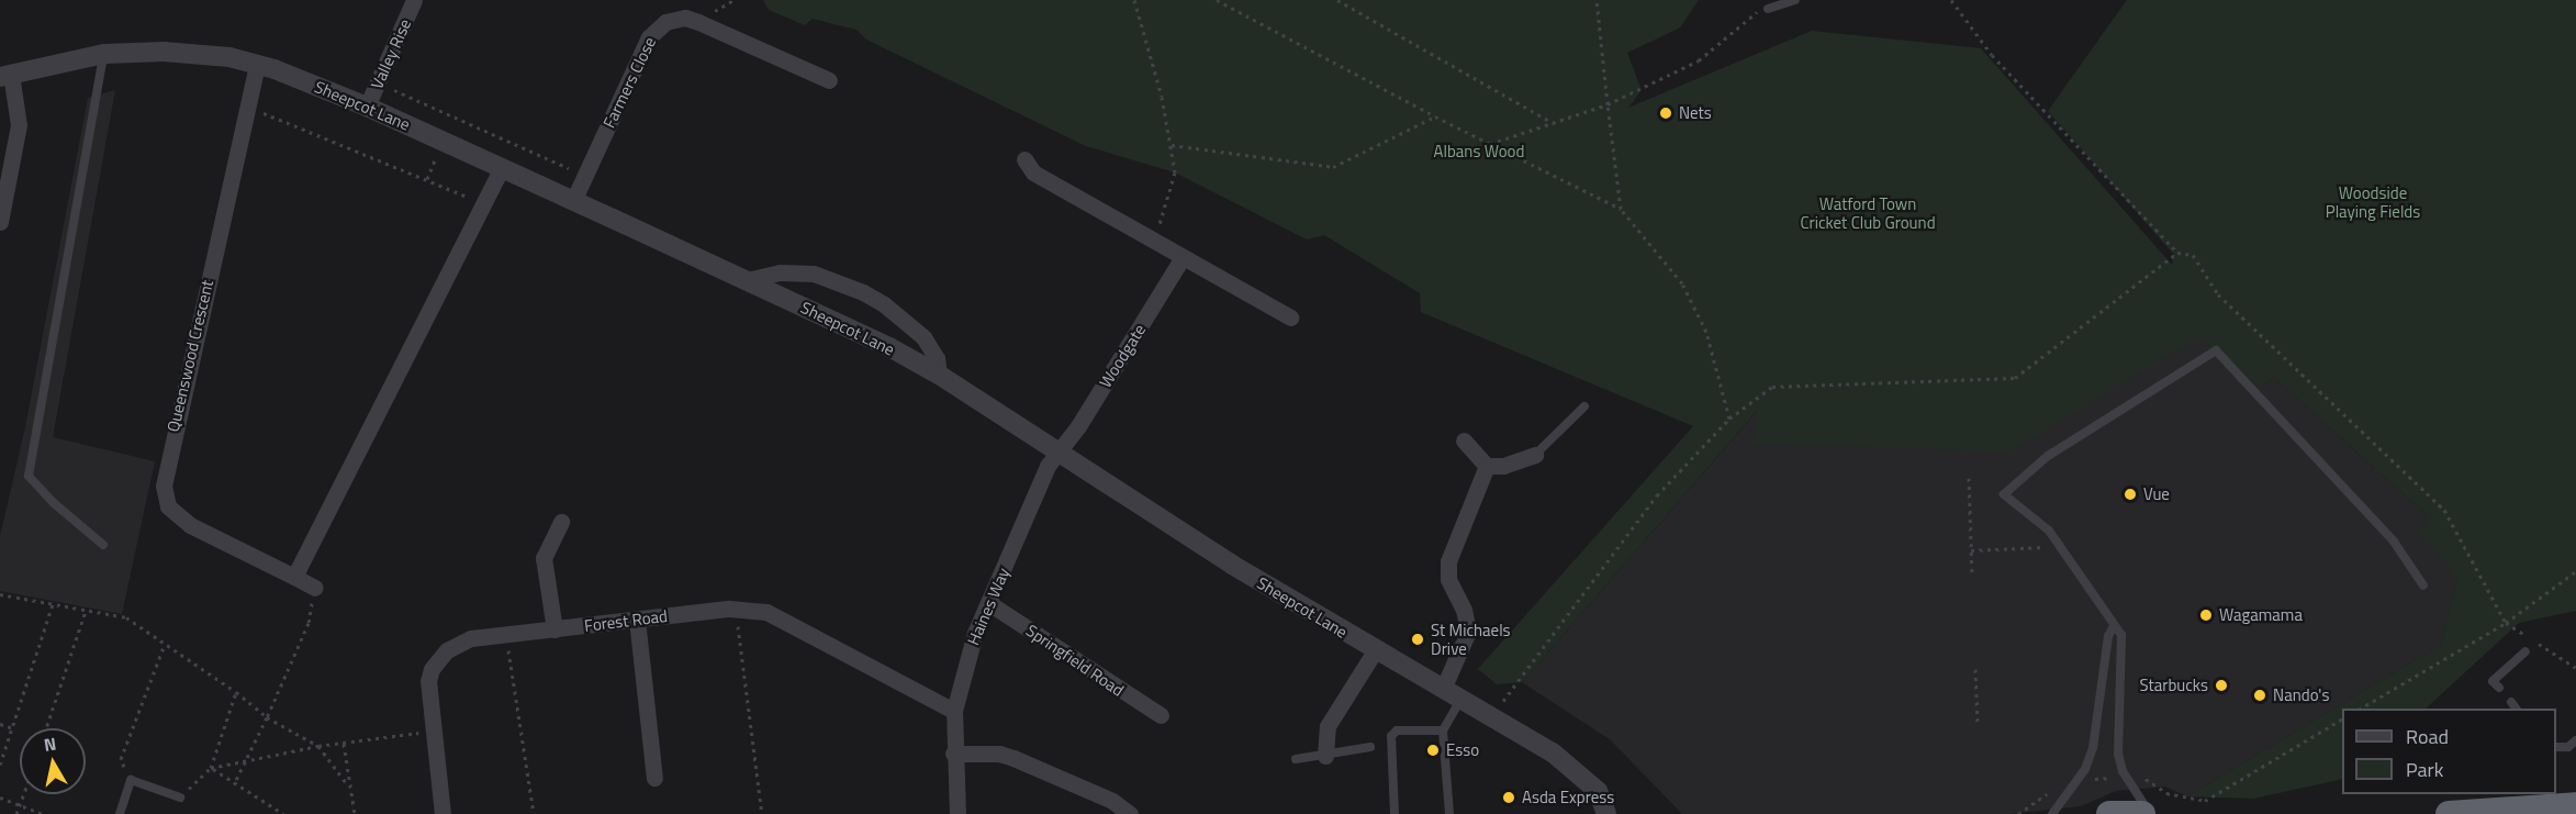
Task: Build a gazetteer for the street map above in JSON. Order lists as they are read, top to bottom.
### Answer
{
  "streets": {
    "street": [
      "Valley Rise",
      "Farmers Close",
      "Sheepcot Lane",
      "Queenswood Crescent",
      "Woodgate",
      "Haines Way",
      "Forest Road",
      "Springfield Road"
    ]
  },
  "crossings": [
    ["Valley Rise", "Sheepcot Lane"],
    ["Farmers Close", "Sheepcot Lane"],
    ["Sheepcot Lane", "Queenswood Crescent"],
    ["Sheepcot Lane", "Woodgate"],
    ["Sheepcot Lane", "Haines Way"],
    ["Woodgate", "Haines Way"],
    ["Haines Way", "Forest Road"],
    ["Haines Way", "Springfield Road"]
  ],
  "parks": ["Albans Wood", "Woodside Playing Fields", "Watford Town Cricket Club Ground"],
  "places": [
    "Nets",
    "Vue",
    "Wagamama",
    "St Michaels Drive",
    "Starbucks",
    "Nando's",
    "Esso",
    "Asda Express"
  ],
  "legend": ["Road", "Park"],
  "north": "top"
}
